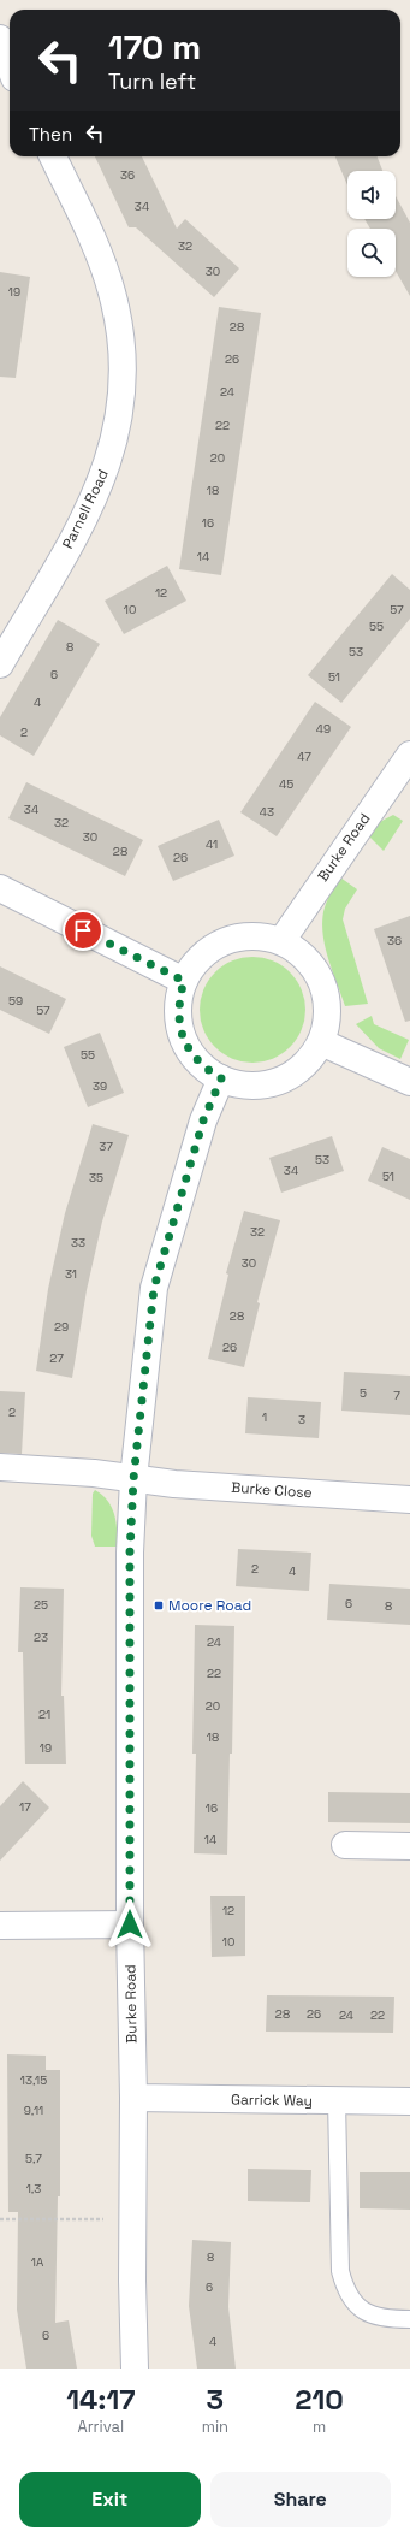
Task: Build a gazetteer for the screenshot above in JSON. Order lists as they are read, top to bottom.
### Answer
{
  "streets": {
    "street": [
      "Parnell Road",
      "Burke Road",
      "Burke Close",
      "Garrick Way"
    ]
  },
  "crossings": [
    ["Burke Road", "Burke Close"],
    ["Burke Road", "Garrick Way"]
  ],
  "places": {
    "transit": ["Moore Road"]
  },
  "house_numbers": [
    "36",
    "34",
    "32",
    "30",
    "19",
    "28",
    "26",
    "24",
    "22",
    "20",
    "18",
    "16",
    "14",
    "12",
    "10",
    "57",
    "55",
    "8",
    "53",
    "6",
    "51",
    "4",
    "49",
    "2",
    "47",
    "45",
    "34",
    "43",
    "32",
    "30",
    "41",
    "28",
    "26",
    "36",
    "59",
    "57",
    "55",
    "39",
    "37",
    "53",
    "34",
    "51",
    "35",
    "32",
    "33",
    "30",
    "31",
    "28",
    "29",
    "26",
    "27",
    "5",
    "7",
    "2",
    "1",
    "3",
    "2",
    "4",
    "6",
    "25",
    "8",
    "23",
    "24",
    "22",
    "20",
    "21",
    "18",
    "19",
    "17",
    "16",
    "14",
    "12",
    "10",
    "28",
    "26",
    "24",
    "22",
    "13,15",
    "9,11",
    "5,7",
    "1,3",
    "8",
    "1A",
    "6",
    "6",
    "4"
  ],
  "page": {
    "turn": ["170 m", "Turn left"],
    "then": "Then",
    "eta": [
      "14:17",
      "Arrival",
      "3",
      "min",
      "210",
      "m"
    ],
    "buttons": ["Exit", "Share"]
  }
}
